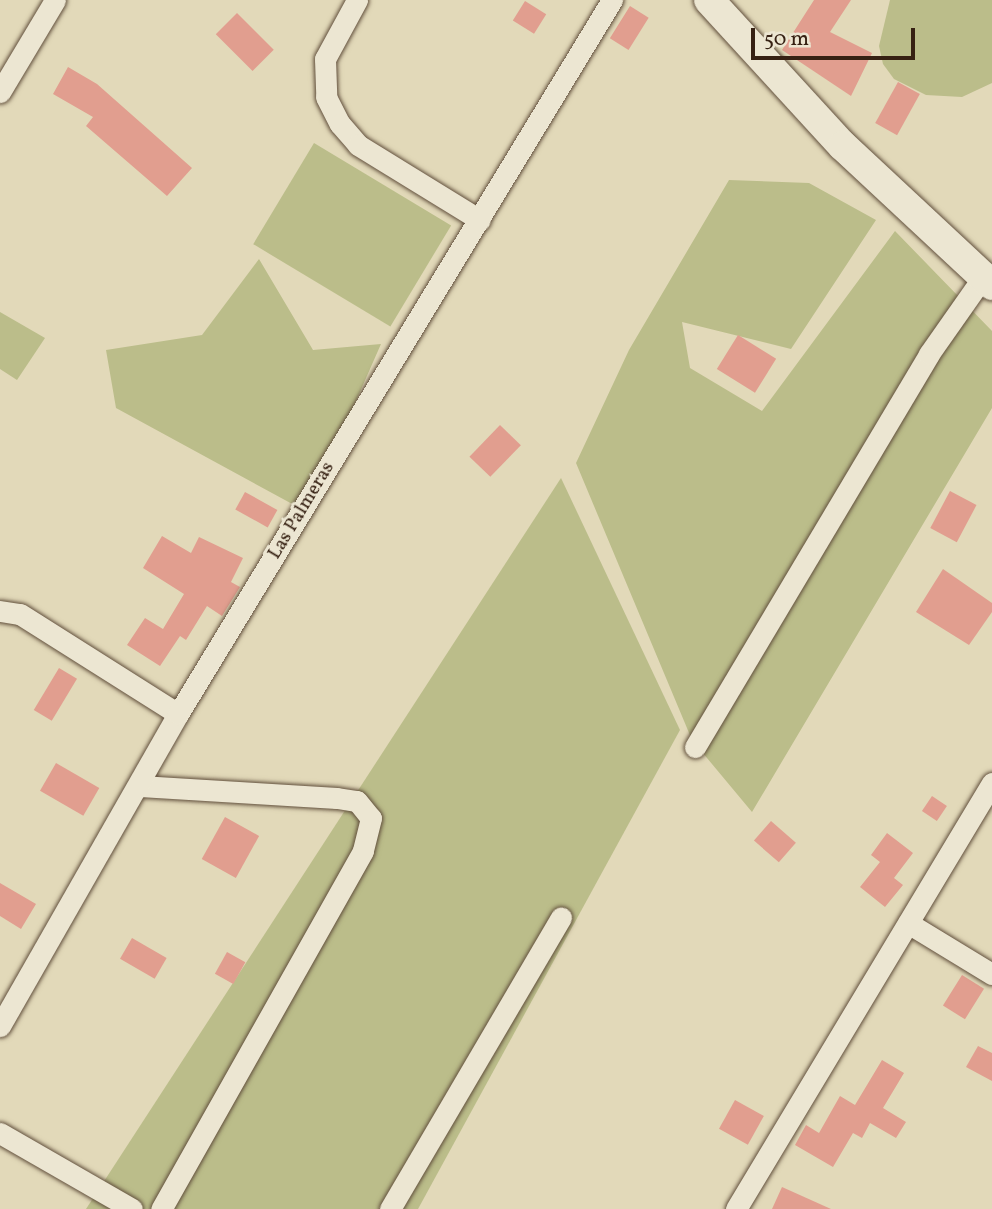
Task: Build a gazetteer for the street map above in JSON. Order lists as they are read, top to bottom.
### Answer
{
  "streets": {
    "street": ["Las Palmeras"]
  },
  "scale_bar": "50 m"
}
